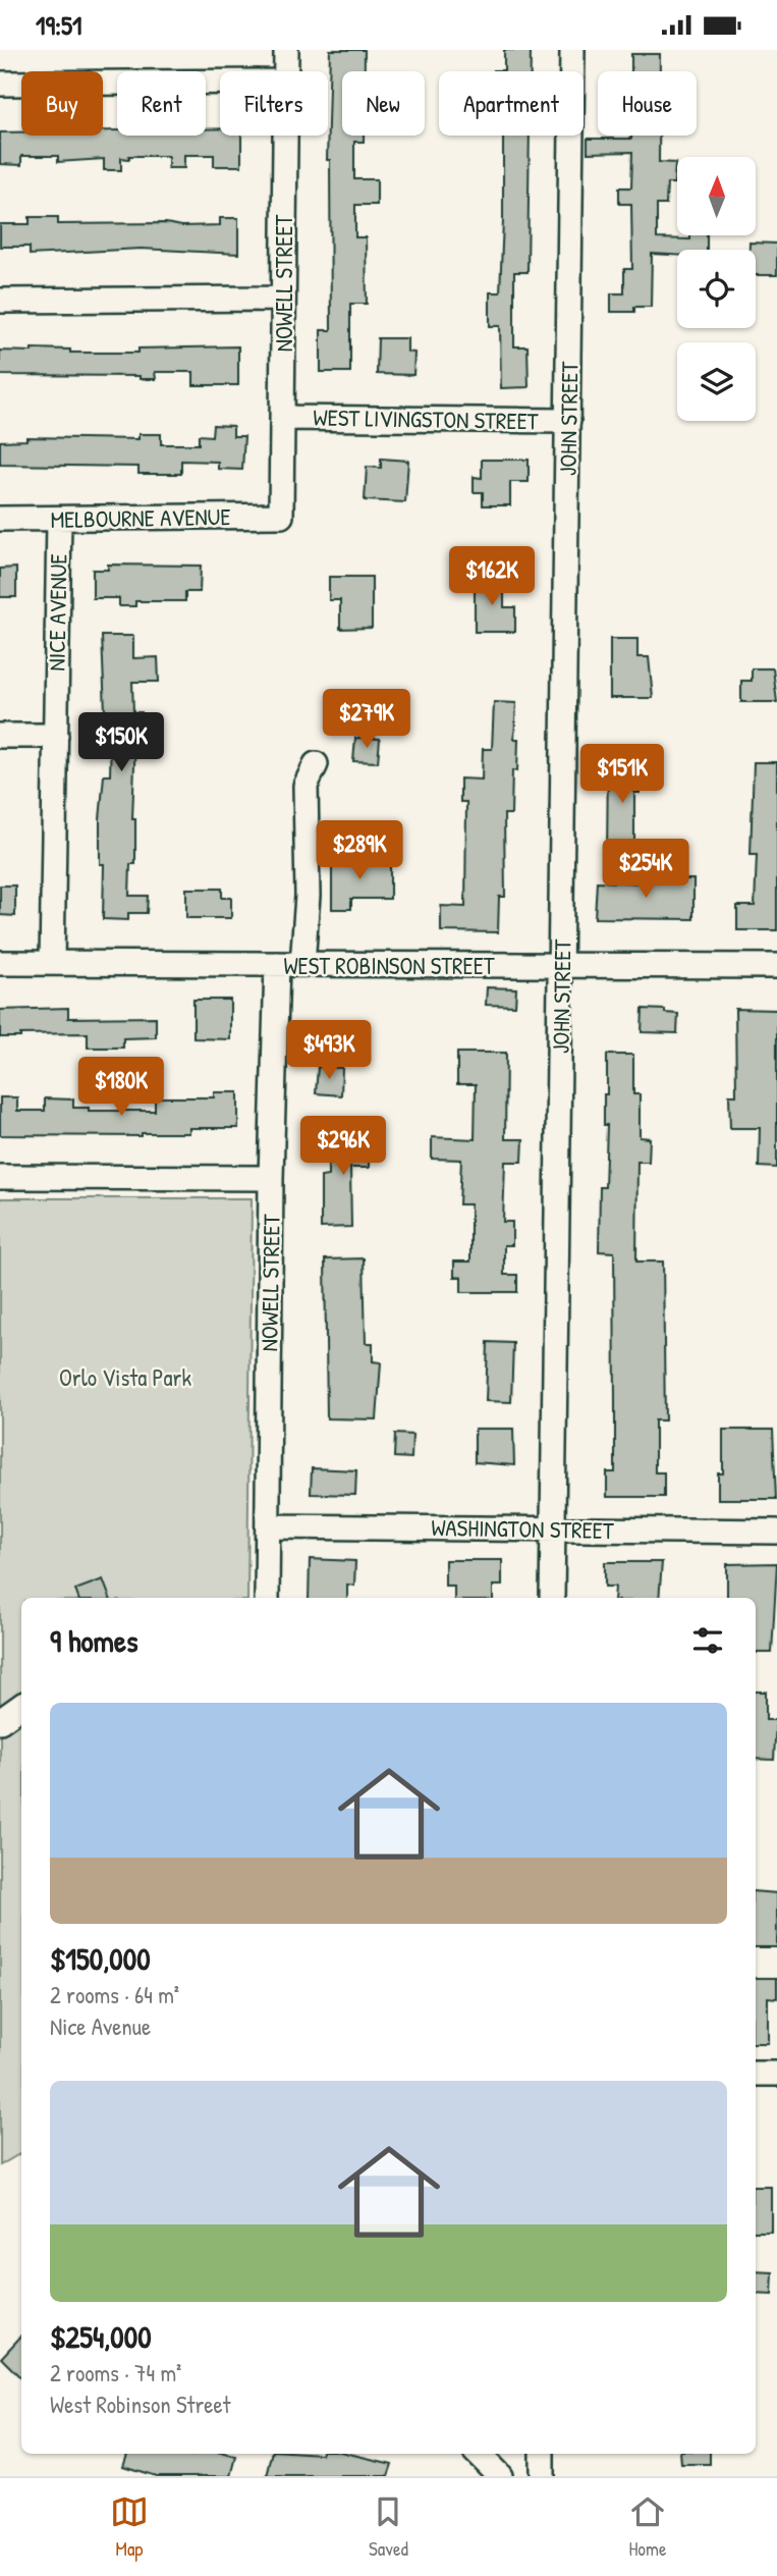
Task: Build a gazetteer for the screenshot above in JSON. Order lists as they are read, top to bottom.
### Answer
{
  "streets": {
    "street": [
      "NOWELL STREET",
      "WEST LIVINGSTON STREET",
      "JOHN STREET",
      "MELBOURNE AVENUE",
      "NICE AVENUE",
      "WEST ROBINSON STREET",
      "WASHINGTON STREET"
    ]
  },
  "crossings": [
    ["NOWELL STREET", "WEST LIVINGSTON STREET"],
    ["NOWELL STREET", "MELBOURNE AVENUE"],
    ["NOWELL STREET", "WEST ROBINSON STREET"],
    ["NOWELL STREET", "WASHINGTON STREET"],
    ["WEST LIVINGSTON STREET", "JOHN STREET"],
    ["JOHN STREET", "WEST ROBINSON STREET"],
    ["JOHN STREET", "WASHINGTON STREET"],
    ["MELBOURNE AVENUE", "NICE AVENUE"],
    ["NICE AVENUE", "WEST ROBINSON STREET"]
  ],
  "parks": ["Orlo Vista Park"],
  "north": "top",
  "page": {
    "status": "19:51",
    "chip": [
      "Buy",
      "Rent",
      "Filters",
      "New",
      "Apartment",
      "House"
    ],
    "price": [
      "$162K",
      "$279K",
      "$150K",
      "$151K",
      "$289K",
      "$254K",
      "$493K",
      "$180K",
      "$296K"
    ],
    "heading": "9 homes",
    "list": [
      {
        "name": "$150,000",
        "note": "2 rooms · 64 m² · Nice Avenue"
      },
      {
        "name": "$254,000",
        "note": "2 rooms · 74 m² · West Robinson Street"
      }
    ],
    "tabs": ["Map", "Saved", "Home"]
  }
}
